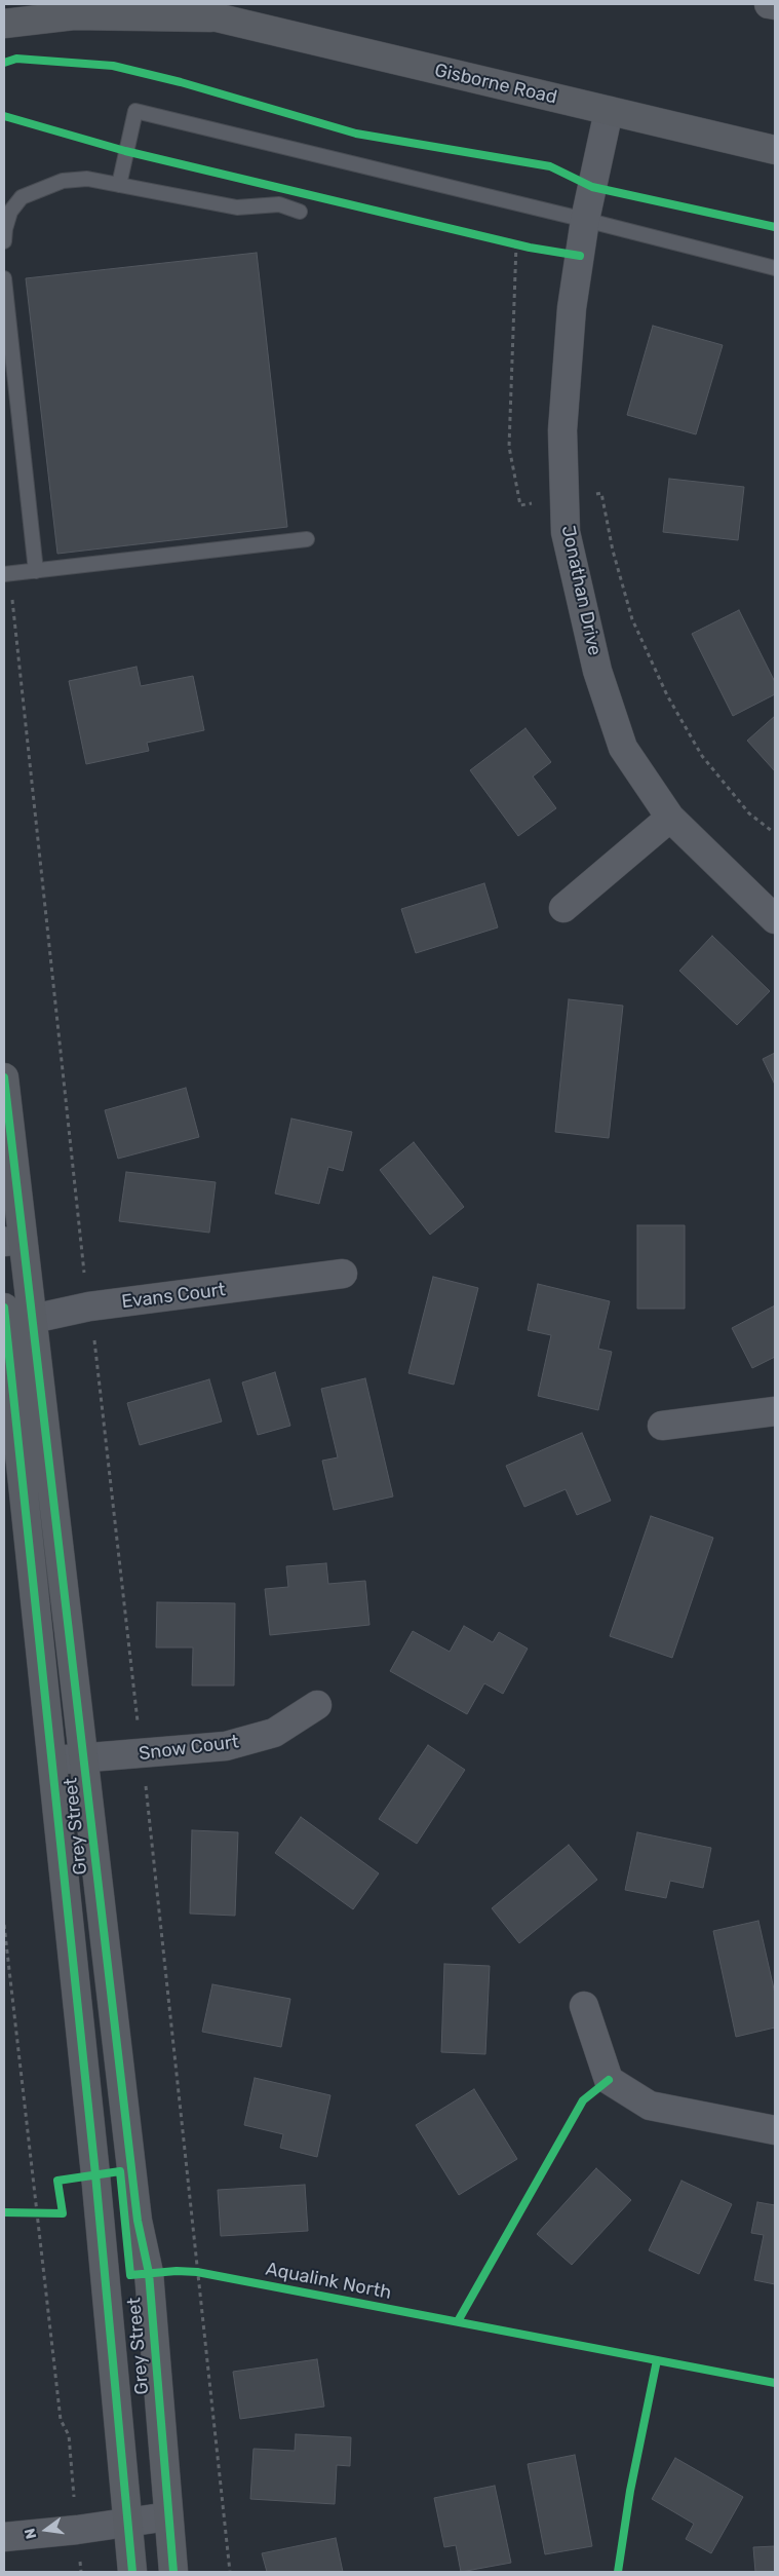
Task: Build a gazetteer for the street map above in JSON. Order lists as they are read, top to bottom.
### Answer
{
  "streets": {
    "street": [
      "Gisborne Road",
      "Jonathan Drive",
      "Evans Court",
      "Snow Court",
      "Grey Street"
    ],
    "cycle path": ["Aqualink North"]
  },
  "crossings": [
    ["Gisborne Road", "Jonathan Drive"],
    ["Evans Court", "Grey Street"],
    ["Snow Court", "Grey Street"]
  ],
  "north": "left"
}
